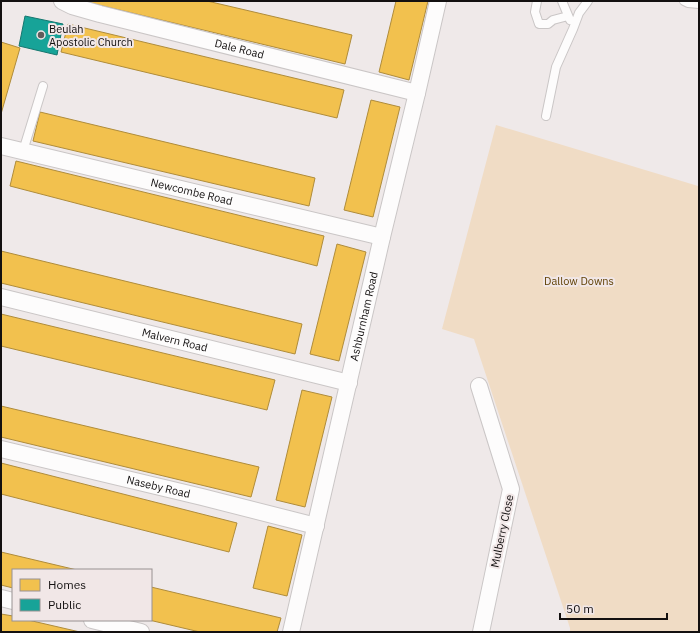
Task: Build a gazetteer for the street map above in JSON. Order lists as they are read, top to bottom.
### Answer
{
  "streets": {
    "street": [
      "Dale Road",
      "Newcombe Road",
      "Ashburnham Road",
      "Malvern Road",
      "Naseby Road",
      "Mulberry Close"
    ]
  },
  "crossings": [
    ["Dale Road", "Ashburnham Road"],
    ["Newcombe Road", "Ashburnham Road"],
    ["Ashburnham Road", "Malvern Road"],
    ["Ashburnham Road", "Naseby Road"]
  ],
  "parks": ["Dallow Downs"],
  "places": ["Beulah Apostolic Church"],
  "legend": ["Homes", "Public"],
  "scale_bar": "50 m"
}
